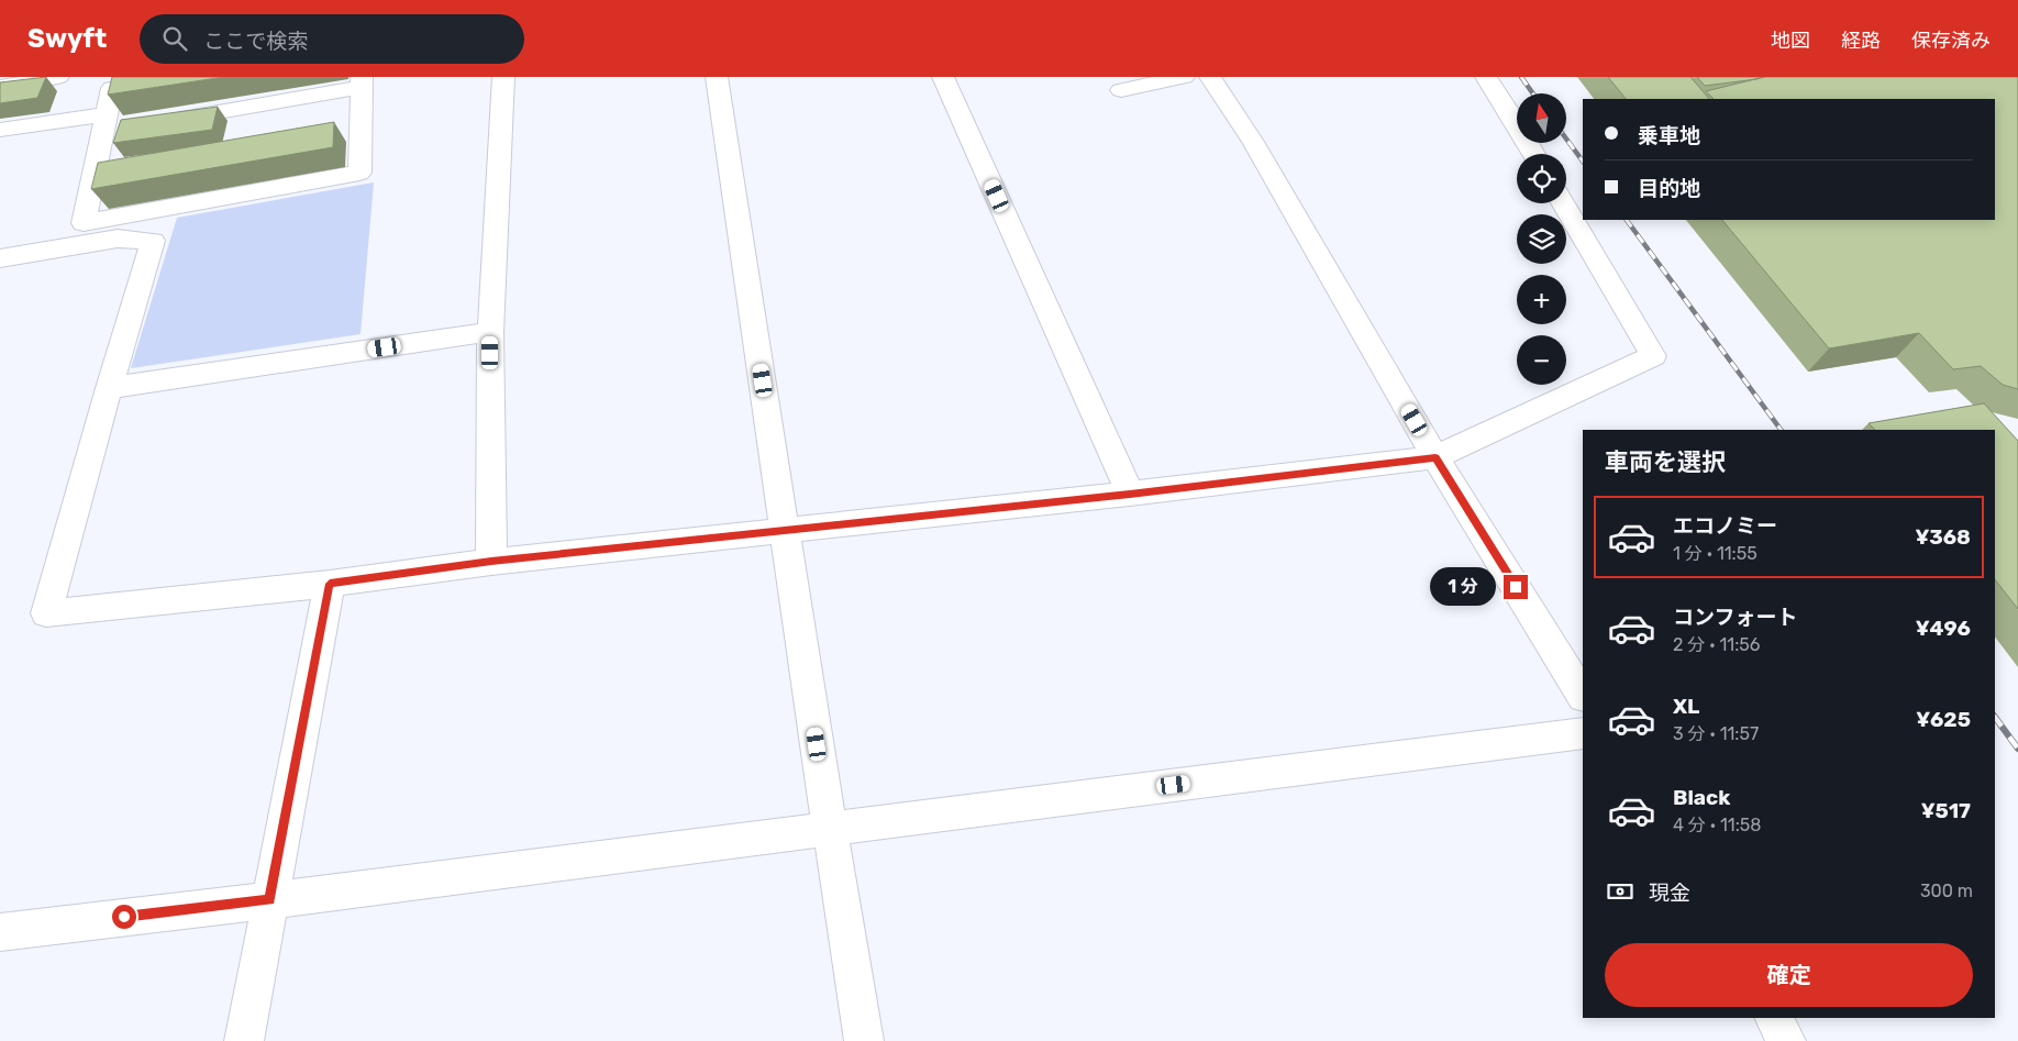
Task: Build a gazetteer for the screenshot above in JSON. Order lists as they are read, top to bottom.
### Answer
{
  "north": "top",
  "page": {
    "header": "Swyft",
    "search": "ここで検索",
    "nav": ["地図", "経路", "保存済み"],
    "map_buttons": ["+", "−"],
    "banner": ["乗車地", "目的地"],
    "heading": "車両を選択",
    "list": [
      {
        "name": "エコノミー",
        "note": "1 分 · 11:55",
        "value": "¥368"
      },
      {
        "name": "コンフォート",
        "note": "2 分 · 11:56",
        "value": "¥496"
      },
      {
        "name": "XL",
        "note": "3 分 · 11:57",
        "value": "¥625"
      },
      {
        "name": "Black",
        "note": "4 分 · 11:58",
        "value": "¥517"
      }
    ],
    "bubble": "1 分",
    "pay": ["現金", "300 m"],
    "buttons": "確定"
  }
}
